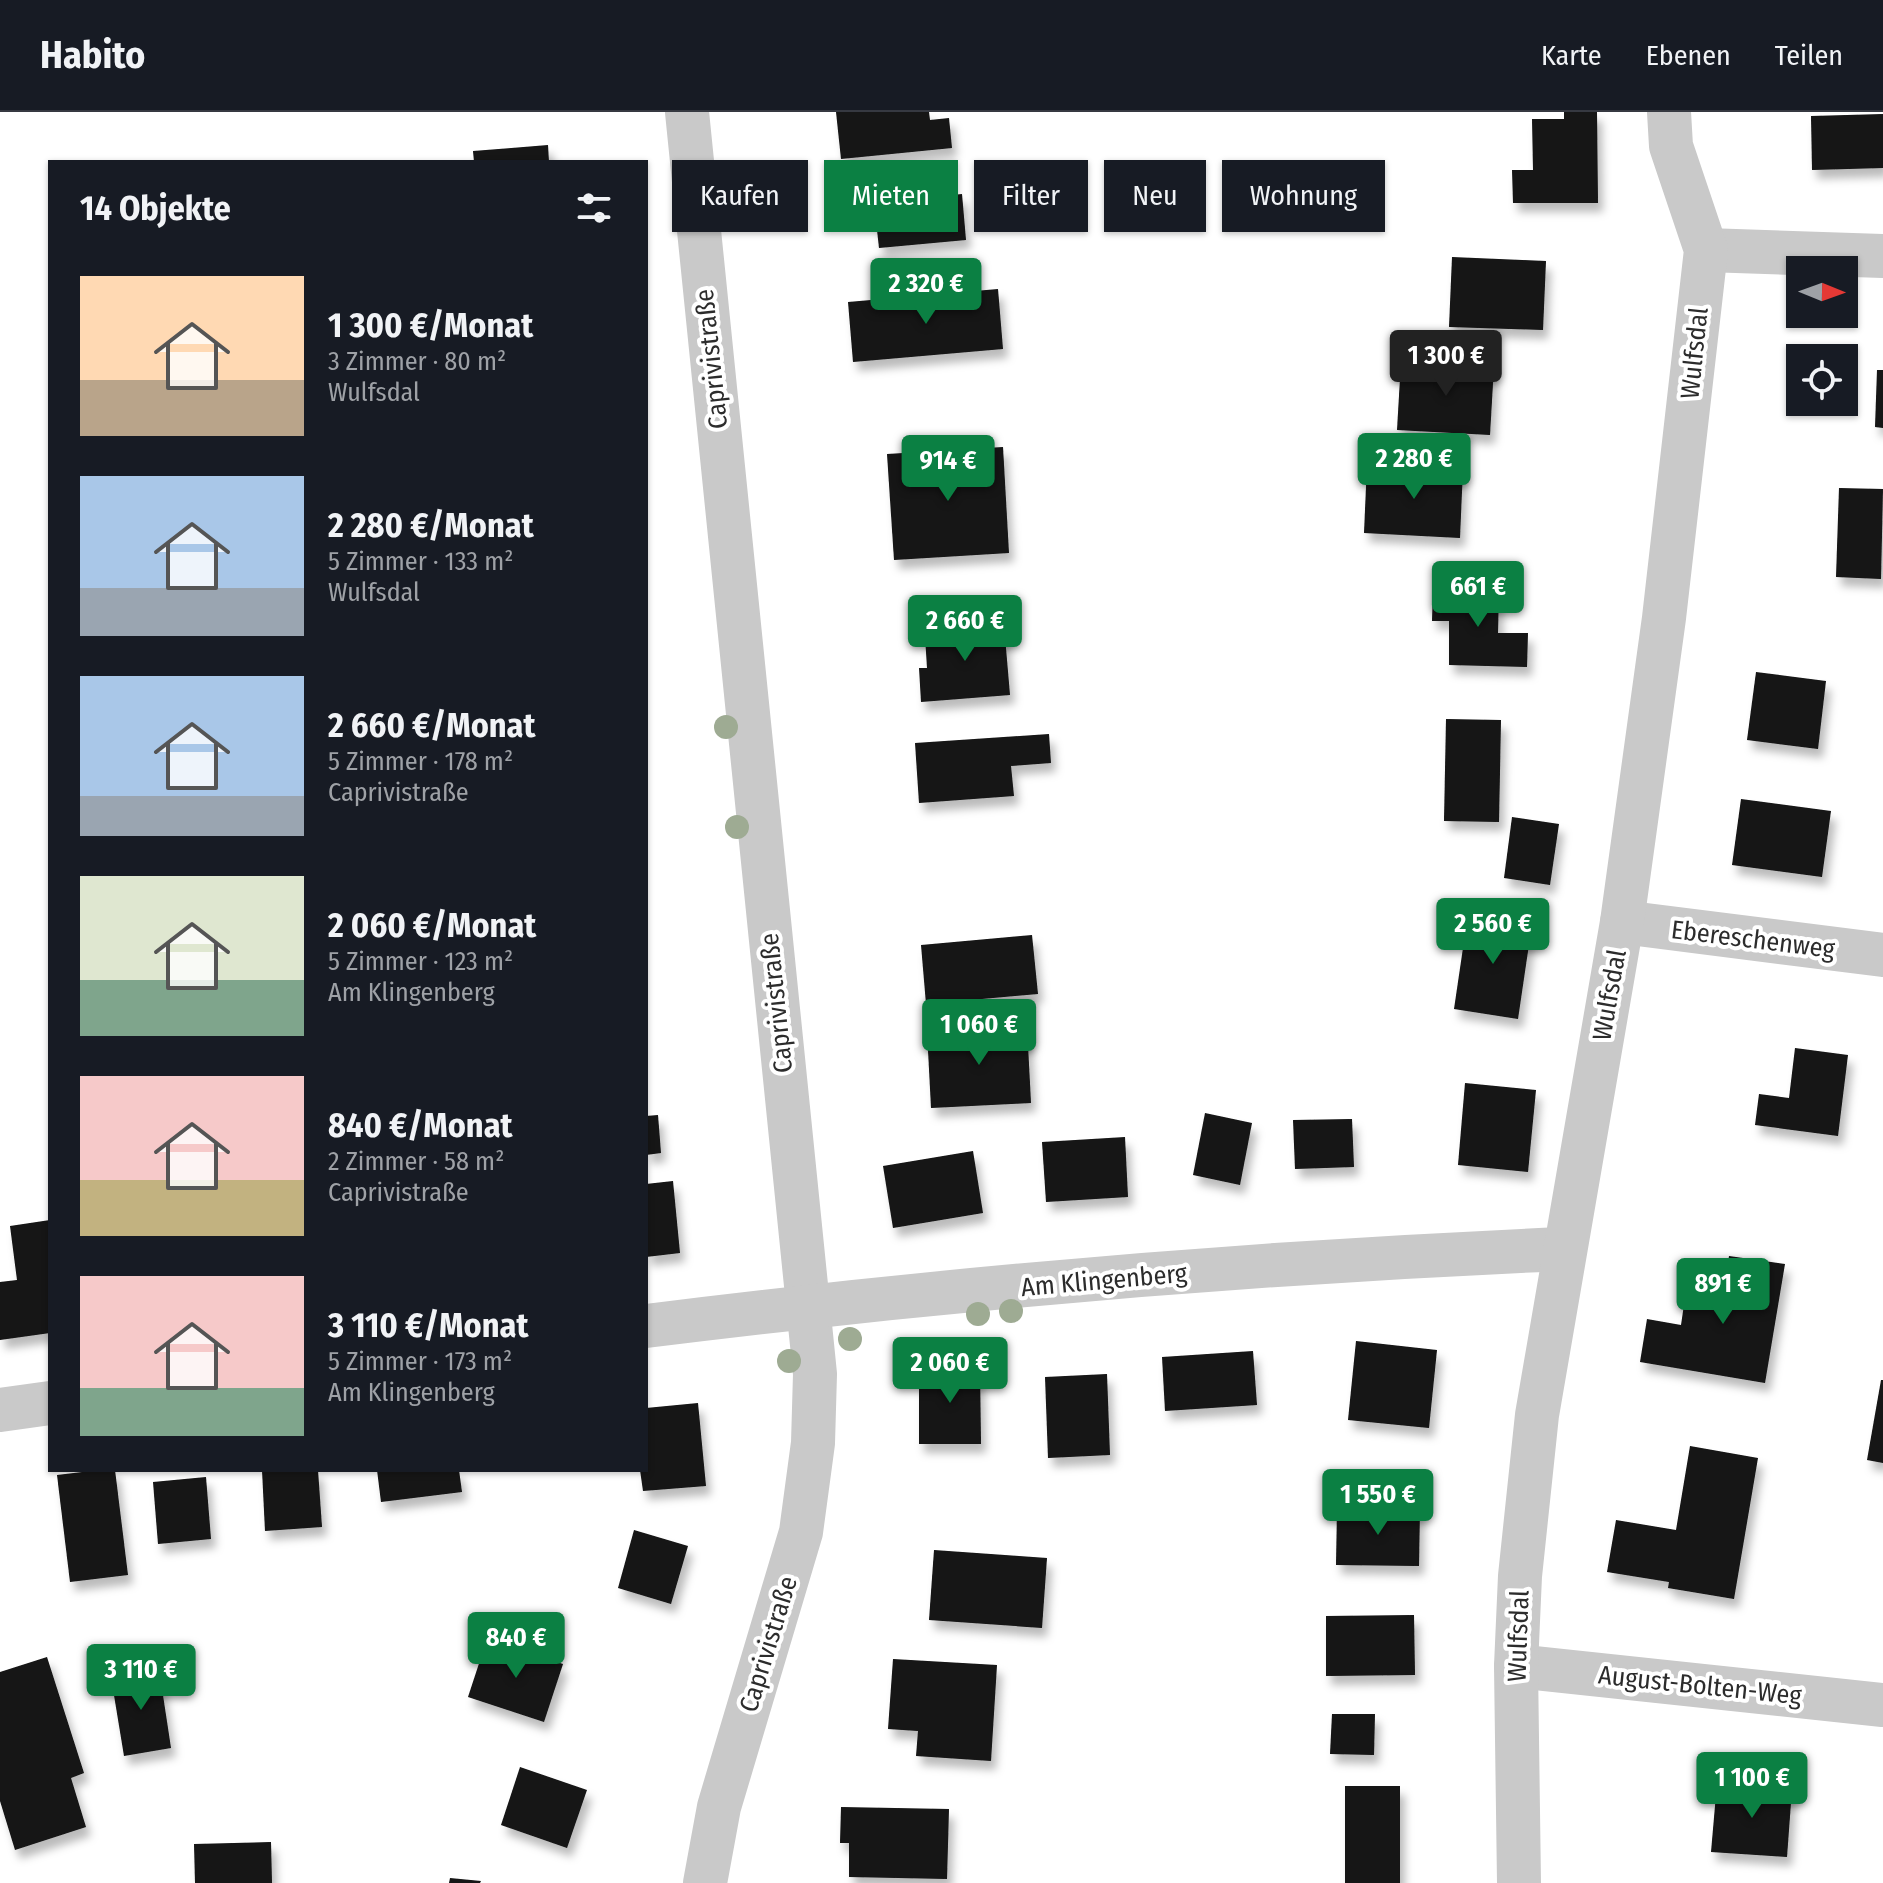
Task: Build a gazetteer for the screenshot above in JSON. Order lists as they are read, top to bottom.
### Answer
{
  "streets": {
    "street": [
      "Wulfsdal",
      "Caprivistraße",
      "Ebereschenweg",
      "Am Klingenberg",
      "August-Bolten-Weg"
    ]
  },
  "crossings": [
    ["Wulfsdal", "Ebereschenweg"],
    ["Wulfsdal", "Am Klingenberg"],
    ["Wulfsdal", "August-Bolten-Weg"],
    ["Caprivistraße", "Am Klingenberg"]
  ],
  "north": "right",
  "page": {
    "header": "Habito",
    "nav": ["Karte", "Ebenen", "Teilen"],
    "chip": [
      "Kaufen",
      "Mieten",
      "Filter",
      "Neu",
      "Wohnung"
    ],
    "heading": "14 Objekte",
    "list": [
      {
        "name": "1 300 €/Monat",
        "note": "3 Zimmer · 80 m² · Wulfsdal"
      },
      {
        "name": "2 280 €/Monat",
        "note": "5 Zimmer · 133 m² · Wulfsdal"
      },
      {
        "name": "2 660 €/Monat",
        "note": "5 Zimmer · 178 m² · Caprivistraße"
      },
      {
        "name": "2 060 €/Monat",
        "note": "5 Zimmer · 123 m² · Am Klingenberg"
      },
      {
        "name": "840 €/Monat",
        "note": "2 Zimmer · 58 m² · Caprivistraße"
      },
      {
        "name": "3 110 €/Monat",
        "note": "5 Zimmer · 173 m² · Am Klingenberg"
      }
    ],
    "price": [
      "2 320 €",
      "1 300 €",
      "2 280 €",
      "914 €",
      "661 €",
      "2 660 €",
      "2 560 €",
      "1 060 €",
      "891 €",
      "2 060 €",
      "1 550 €",
      "840 €",
      "3 110 €",
      "1 100 €"
    ]
  }
}
